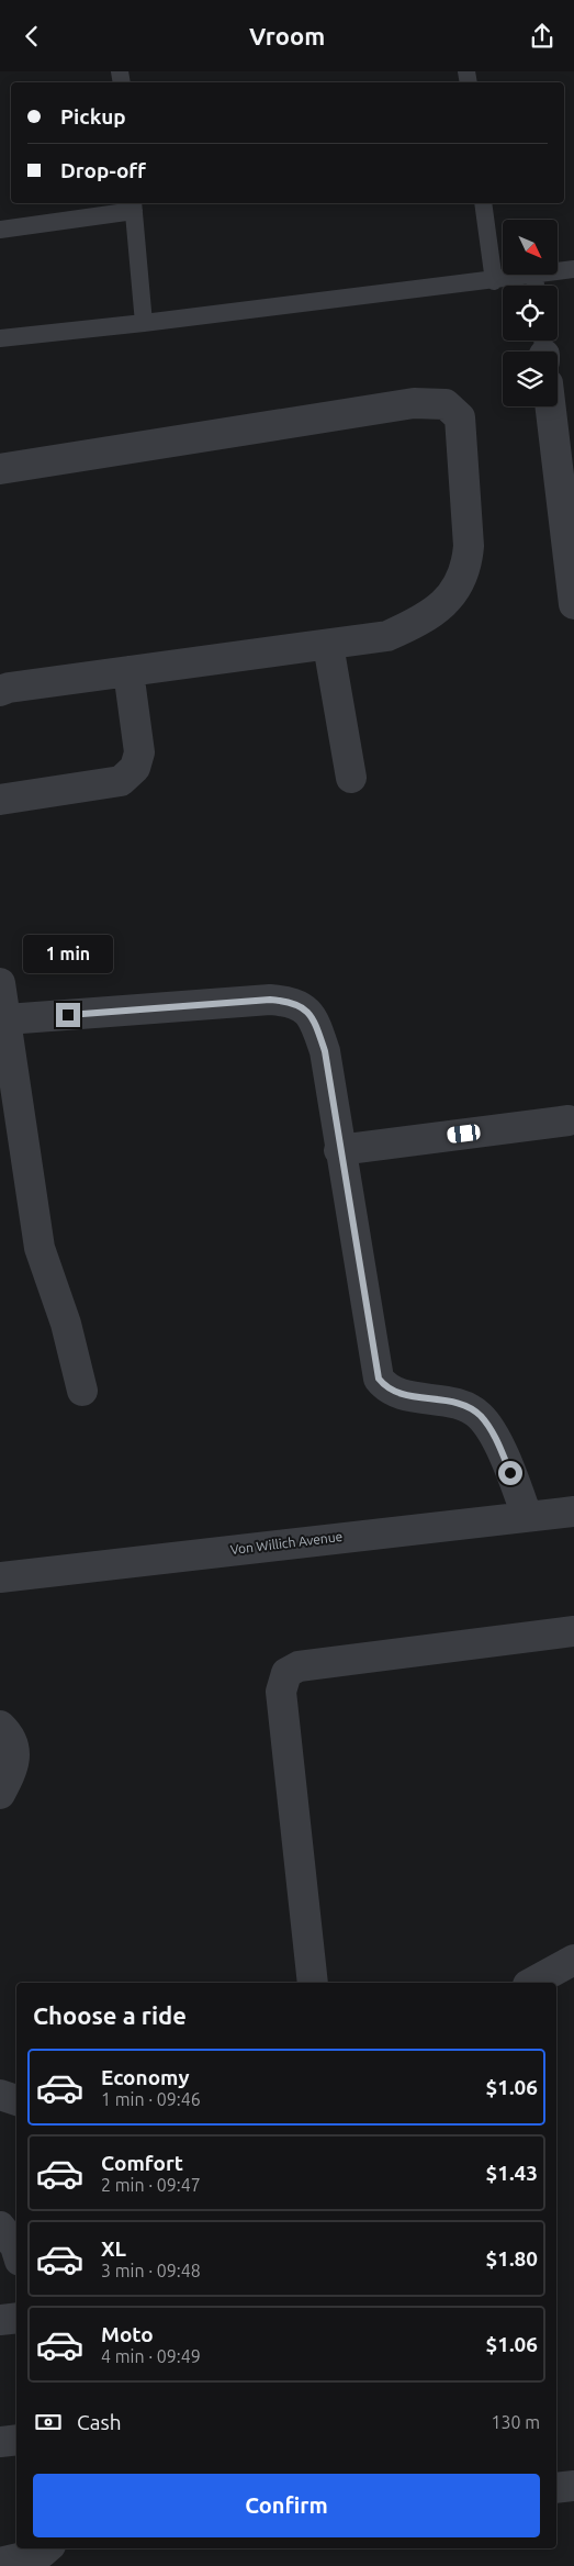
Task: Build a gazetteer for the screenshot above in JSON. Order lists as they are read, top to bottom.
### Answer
{
  "streets": {
    "street": ["Von Willich Avenue"]
  },
  "north": "bottom right",
  "page": {
    "header": "Vroom",
    "banner": ["Pickup", "Drop-off"],
    "bubble": "1 min",
    "heading": "Choose a ride",
    "list": [
      {
        "name": "Economy",
        "note": "1 min · 09:46",
        "value": "$1.06"
      },
      {
        "name": "Comfort",
        "note": "2 min · 09:47",
        "value": "$1.43"
      },
      {
        "name": "XL",
        "note": "3 min · 09:48",
        "value": "$1.80"
      },
      {
        "name": "Moto",
        "note": "4 min · 09:49",
        "value": "$1.06"
      }
    ],
    "pay": ["Cash", "130 m"],
    "buttons": "Confirm"
  }
}
